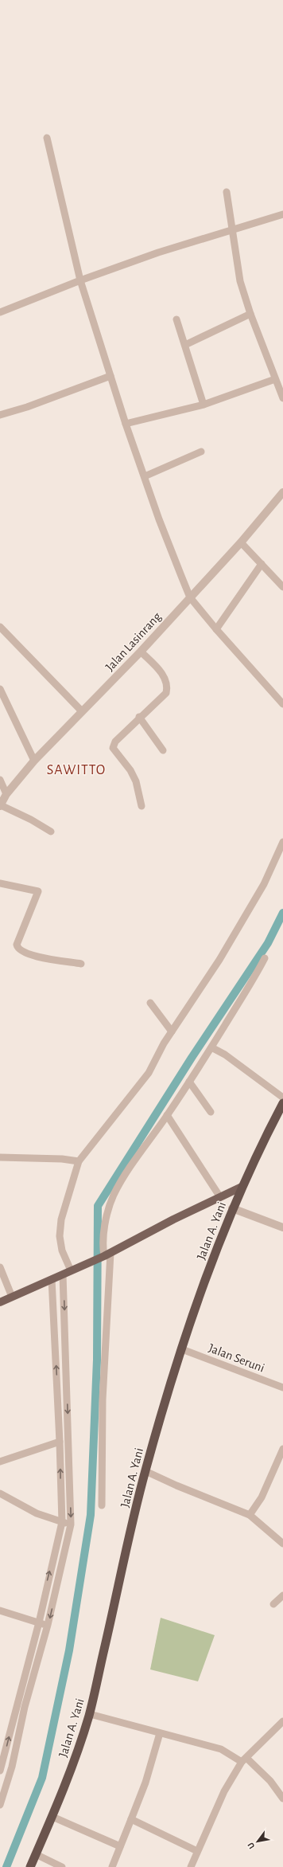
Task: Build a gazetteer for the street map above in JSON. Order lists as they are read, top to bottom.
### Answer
{
  "streets": {
    "highway": ["Jalan A. Yani"],
    "street": ["Jalan Lasinrang", "Jalan Seruni"]
  },
  "crossings": [
    ["Jalan A. Yani", "Jalan Seruni"]
  ],
  "districts": ["SAWITTO"],
  "north": "bottom left"
}
